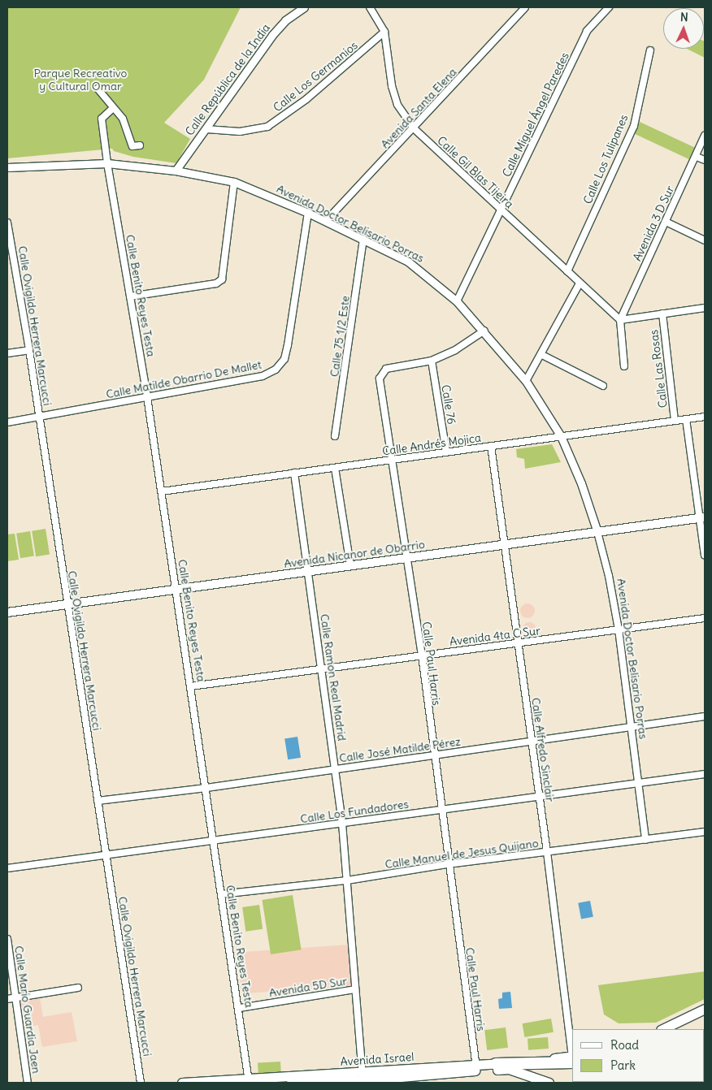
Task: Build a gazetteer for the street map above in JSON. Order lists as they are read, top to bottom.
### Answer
{
  "streets": {
    "main road": ["Avenida Nicanor de Obarrio", "Avenida Israel"],
    "street": [
      "Calle Los Germanios",
      "Calle República de la India",
      "Avenida Santa Elena",
      "Calle Miguel Ángel Paredes",
      "Calle Los Tulipanes",
      "Calle Gil Blas Tijeira",
      "Avenida Doctor Belisario Porras",
      "Avenida 3 D Sur",
      "Calle Benito Reyes Testa",
      "Calle Ovigildo Herrera Marcucci",
      "Calle 75 1/2 Este",
      "Calle Las Rosas",
      "Calle Matilde Obarrio De Mallet",
      "Calle 76",
      "Calle Andrés Mojica",
      "Avenida 4ta C Sur",
      "Calle Paul Harris",
      "Calle Ramon Real Madrid",
      "Calle José Matilde Pérez",
      "Calle Alfredo Sinclair",
      "Calle Los Fundadores",
      "Calle Manuel de Jesus Quijano",
      "Avenida 5D Sur",
      "Calle Mario Guardia Jaen"
    ]
  },
  "crossings": [
    ["Calle Los Germanios", "Calle República de la India"],
    ["Calle Los Germanios", "Calle Gil Blas Tijeira"],
    ["Calle República de la India", "Avenida Doctor Belisario Porras"],
    ["Avenida Santa Elena", "Calle Gil Blas Tijeira"],
    ["Avenida Santa Elena", "Avenida Doctor Belisario Porras"],
    ["Calle Miguel Ángel Paredes", "Calle Gil Blas Tijeira"],
    ["Calle Miguel Ángel Paredes", "Avenida Doctor Belisario Porras"],
    ["Calle Los Tulipanes", "Calle Gil Blas Tijeira"],
    ["Calle Gil Blas Tijeira", "Avenida 3 D Sur"],
    ["Avenida Doctor Belisario Porras", "Calle Benito Reyes Testa"],
    ["Avenida Doctor Belisario Porras", "Calle 75 1/2 Este"],
    ["Avenida Doctor Belisario Porras", "Calle Matilde Obarrio De Mallet"],
    ["Avenida Doctor Belisario Porras", "Calle Andrés Mojica"],
    ["Avenida Doctor Belisario Porras", "Avenida Nicanor de Obarrio"],
    ["Avenida Doctor Belisario Porras", "Avenida 4ta C Sur"],
    ["Avenida Doctor Belisario Porras", "Calle Paul Harris"],
    ["Avenida Doctor Belisario Porras", "Calle José Matilde Pérez"],
    ["Avenida Doctor Belisario Porras", "Calle Los Fundadores"],
    ["Avenida Doctor Belisario Porras", "Calle Manuel de Jesus Quijano"],
    ["Calle Benito Reyes Testa", "Calle Matilde Obarrio De Mallet"],
    ["Calle Benito Reyes Testa", "Calle Andrés Mojica"],
    ["Calle Benito Reyes Testa", "Avenida Nicanor de Obarrio"],
    ["Calle Benito Reyes Testa", "Avenida 4ta C Sur"],
    ["Calle Benito Reyes Testa", "Calle José Matilde Pérez"],
    ["Calle Benito Reyes Testa", "Calle Los Fundadores"],
    ["Calle Benito Reyes Testa", "Calle Manuel de Jesus Quijano"],
    ["Calle Benito Reyes Testa", "Avenida 5D Sur"],
    ["Calle Benito Reyes Testa", "Avenida Israel"],
    ["Calle Ovigildo Herrera Marcucci", "Calle Matilde Obarrio De Mallet"],
    ["Calle Ovigildo Herrera Marcucci", "Avenida Nicanor de Obarrio"],
    ["Calle Ovigildo Herrera Marcucci", "Calle José Matilde Pérez"],
    ["Calle Ovigildo Herrera Marcucci", "Calle Los Fundadores"],
    ["Calle Las Rosas", "Calle Andrés Mojica"],
    ["Calle 76", "Calle Andrés Mojica"],
    ["Calle 76", "Calle Paul Harris"],
    ["Calle Andrés Mojica", "Calle Paul Harris"],
    ["Calle Andrés Mojica", "Calle Ramon Real Madrid"],
    ["Calle Andrés Mojica", "Calle Alfredo Sinclair"],
    ["Avenida Nicanor de Obarrio", "Calle Paul Harris"],
    ["Avenida Nicanor de Obarrio", "Calle Ramon Real Madrid"],
    ["Avenida Nicanor de Obarrio", "Calle Alfredo Sinclair"],
    ["Avenida 4ta C Sur", "Calle Paul Harris"],
    ["Avenida 4ta C Sur", "Calle Ramon Real Madrid"],
    ["Avenida 4ta C Sur", "Calle Alfredo Sinclair"],
    ["Calle Paul Harris", "Calle José Matilde Pérez"],
    ["Calle Paul Harris", "Calle Los Fundadores"],
    ["Calle Paul Harris", "Calle Manuel de Jesus Quijano"],
    ["Calle Paul Harris", "Avenida Israel"],
    ["Calle Ramon Real Madrid", "Calle José Matilde Pérez"],
    ["Calle Ramon Real Madrid", "Calle Los Fundadores"],
    ["Calle Ramon Real Madrid", "Calle Manuel de Jesus Quijano"],
    ["Calle Ramon Real Madrid", "Avenida 5D Sur"],
    ["Calle Ramon Real Madrid", "Avenida Israel"],
    ["Calle José Matilde Pérez", "Calle Alfredo Sinclair"],
    ["Calle Alfredo Sinclair", "Calle Los Fundadores"],
    ["Calle Alfredo Sinclair", "Calle Manuel de Jesus Quijano"]
  ],
  "parks": ["Parque Recreativo y Cultural Omar"],
  "legend": ["Road", "Park"],
  "north": "top"
}
